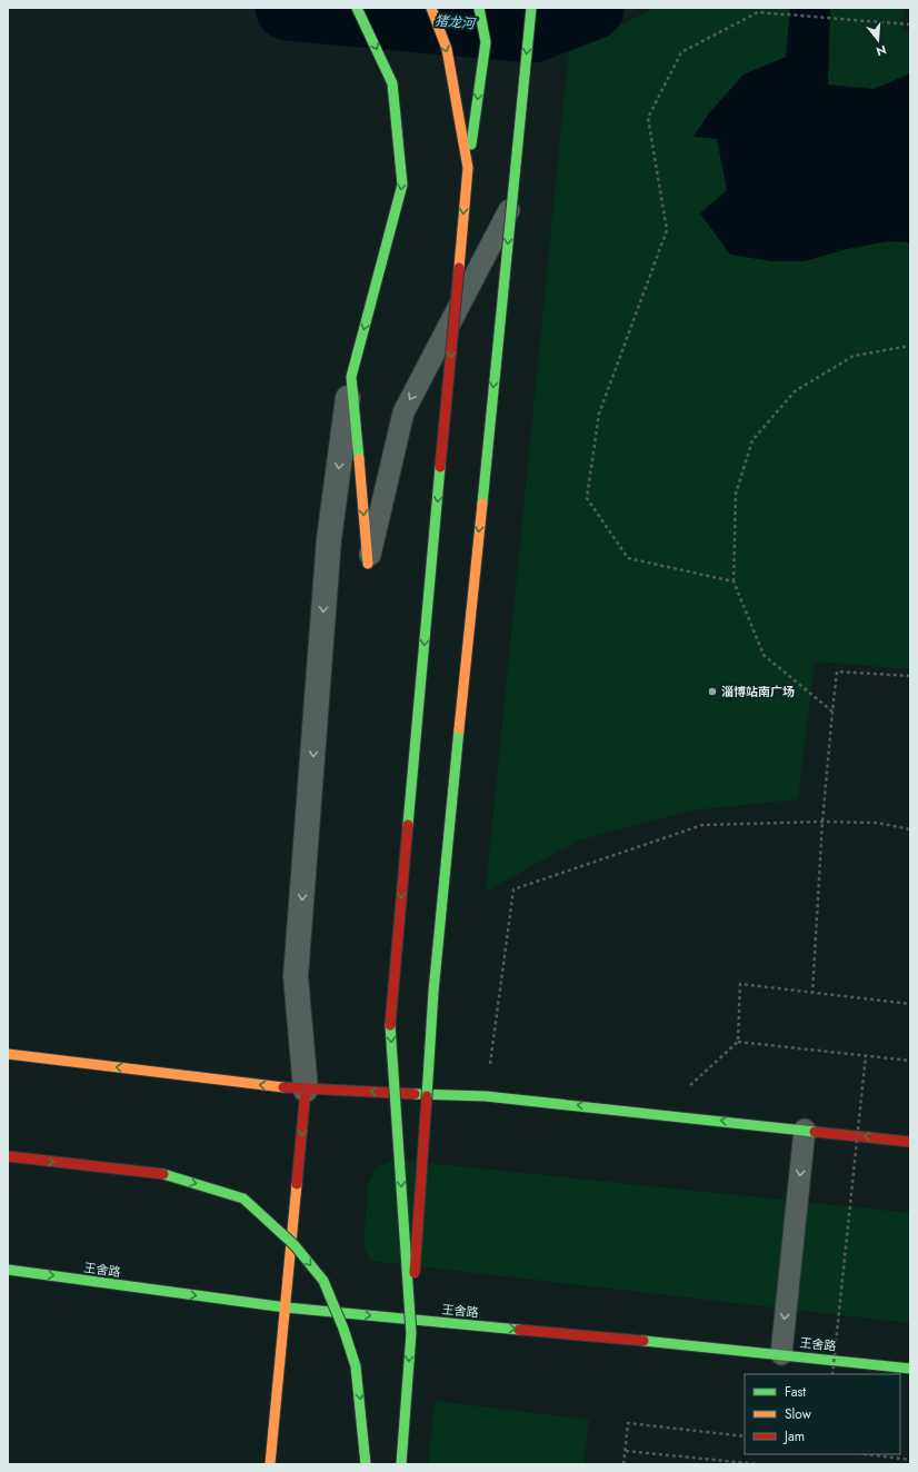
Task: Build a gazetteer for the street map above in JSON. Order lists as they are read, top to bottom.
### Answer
{
  "streets": {
    "main road": ["王舍路"]
  },
  "one_way": ["王舍路"],
  "water": ["猪龙河"],
  "places": ["淄博站南广场"],
  "legend": ["Fast", "Slow", "Jam"],
  "north": "bottom"
}
